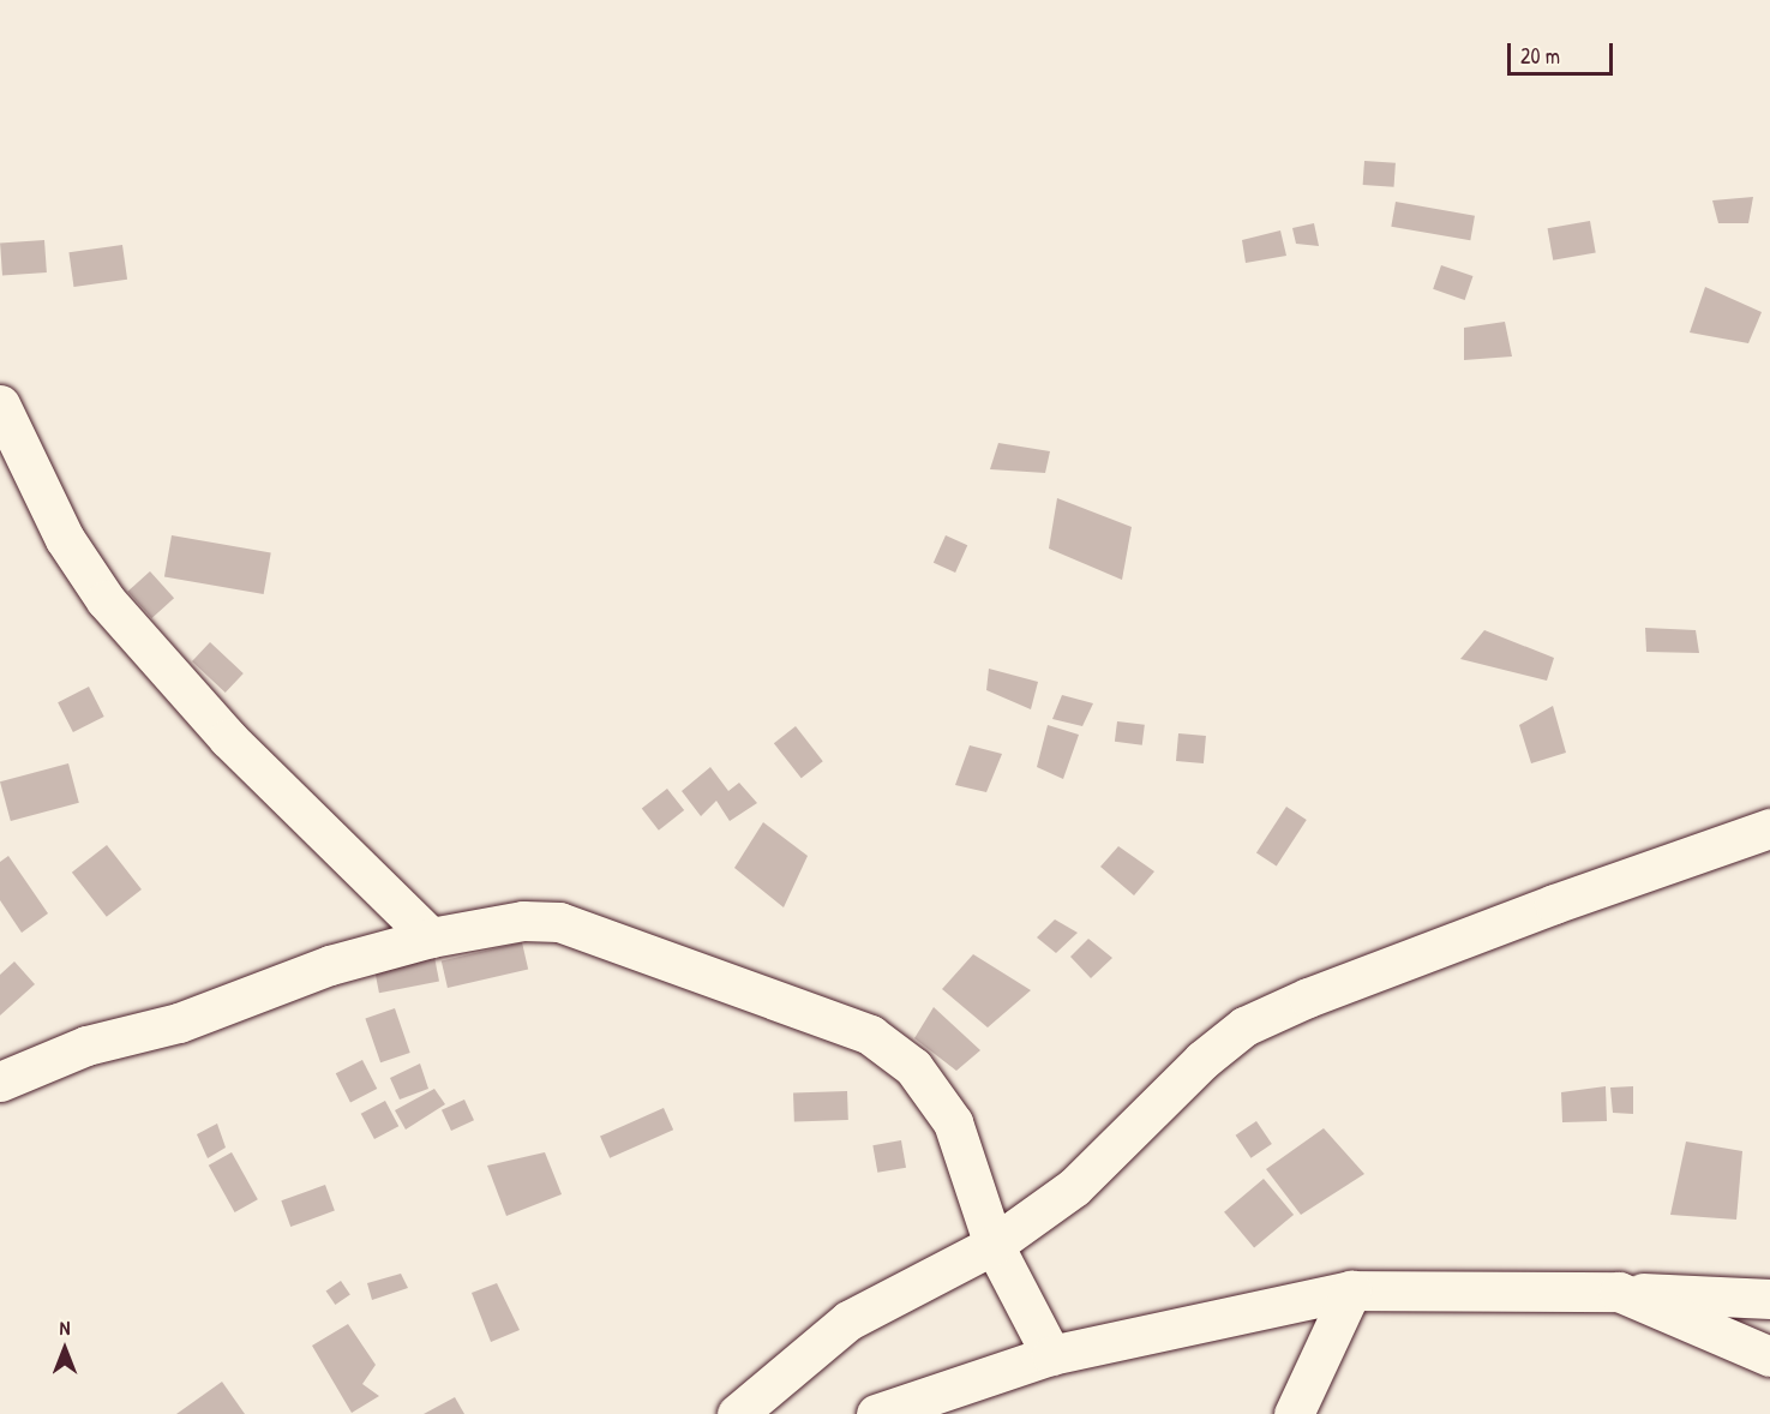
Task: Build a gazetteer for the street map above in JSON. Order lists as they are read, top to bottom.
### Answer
{
  "scale_bar": "20 m",
  "north": "top"
}
